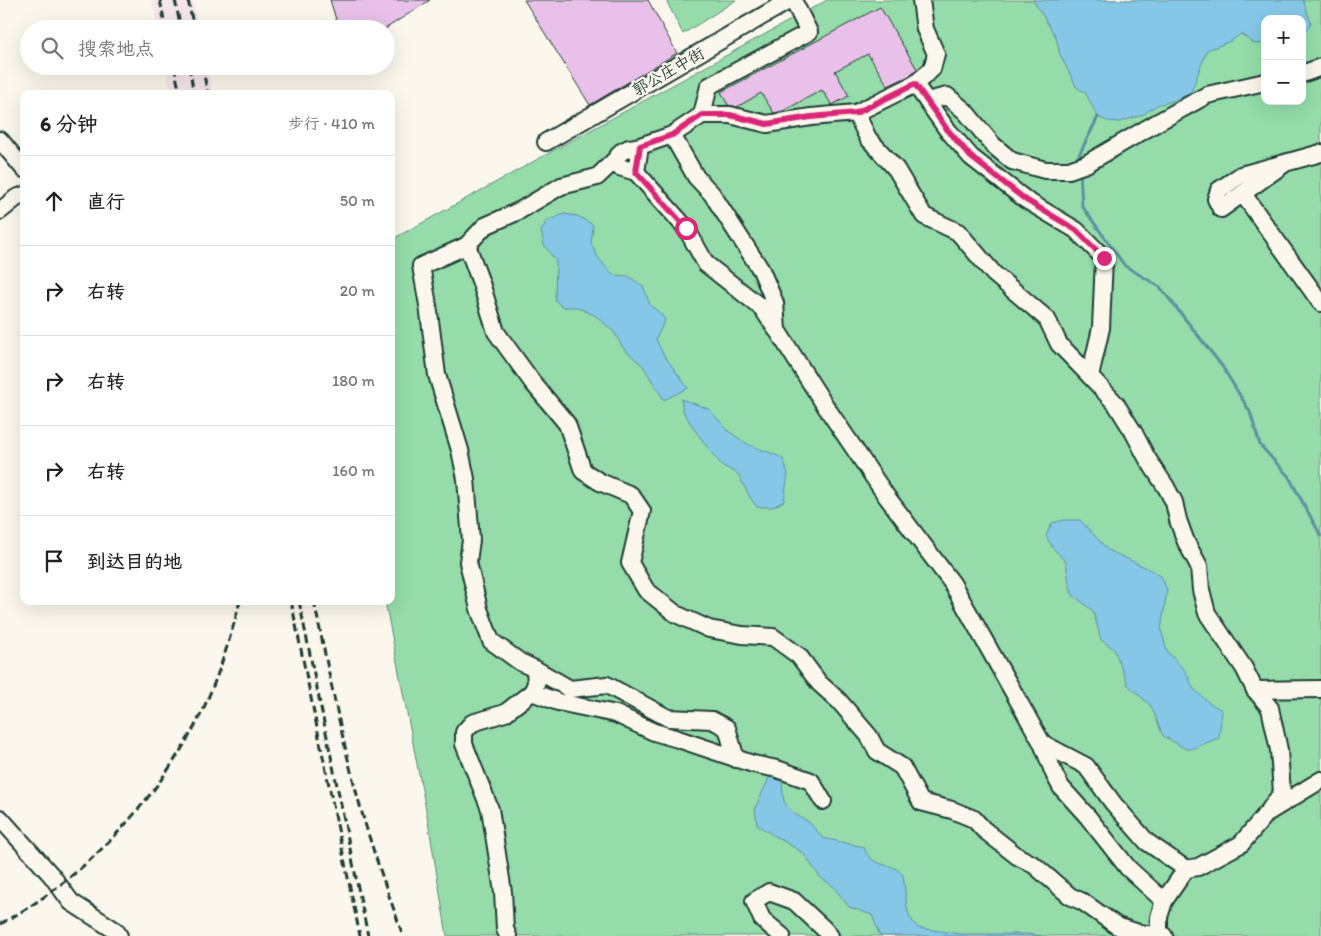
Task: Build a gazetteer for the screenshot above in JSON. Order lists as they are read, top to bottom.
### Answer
{
  "streets": {
    "street": ["郭公庄中街"]
  },
  "page": {
    "map_buttons": ["+", "−"],
    "search": "搜索地点",
    "heading": ["6 分钟", "步行 · 410 m"],
    "list": [
      ["直行", "50 m"],
      ["右转", "20 m"],
      ["右转", "180 m"],
      ["右转", "160 m"],
      "到达目的地"
    ]
  }
}
